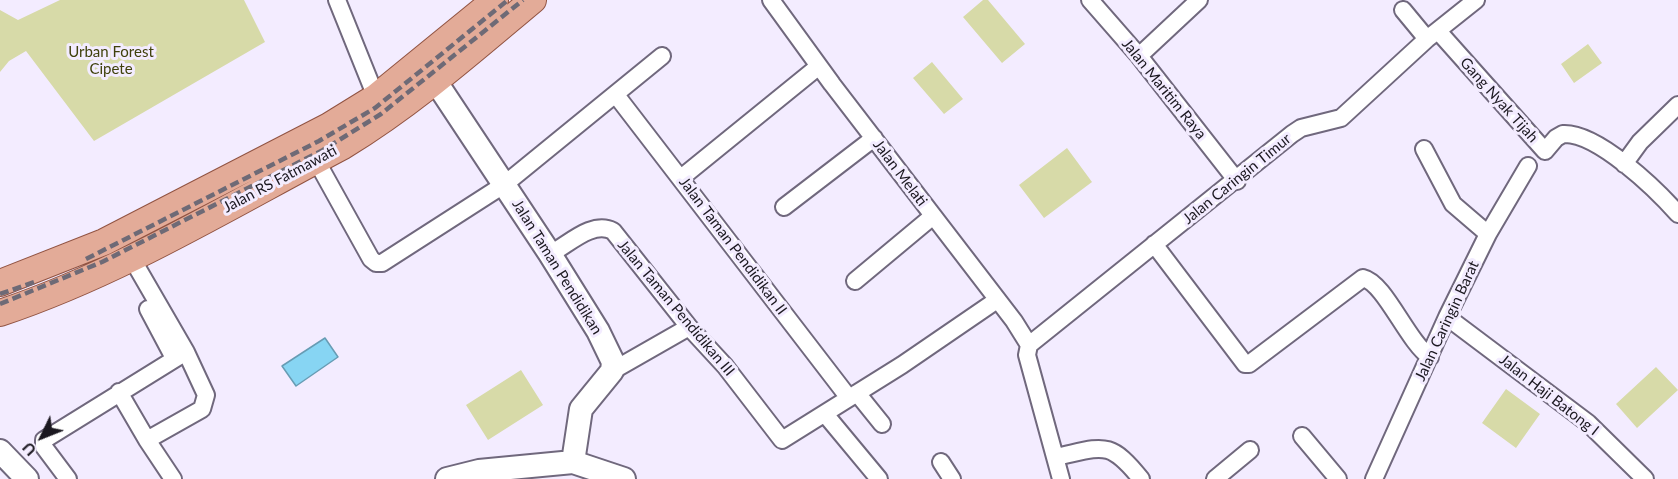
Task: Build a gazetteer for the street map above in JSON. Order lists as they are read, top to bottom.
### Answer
{
  "streets": {
    "main road": ["Jalan RS Fatmawati"],
    "street": [
      "Jalan Maritim Raya",
      "Gang Nyak Tijah",
      "Jalan Melati",
      "Jalan Caringin Timur",
      "Jalan Taman Pendidikan II",
      "Jalan Taman Pendidikan",
      "Jalan Taman Pendidikan III",
      "Jalan Caringin Barat",
      "Jalan Haji Batong I"
    ]
  },
  "crossings": [
    ["Jalan Maritim Raya", "Jalan Caringin Timur"],
    ["Gang Nyak Tijah", "Jalan Caringin Timur"],
    ["Jalan Melati", "Jalan Caringin Timur"],
    ["Jalan RS Fatmawati", "Jalan Taman Pendidikan"],
    ["Jalan Taman Pendidikan", "Jalan Taman Pendidikan III"],
    ["Jalan Caringin Barat", "Jalan Haji Batong I"]
  ],
  "parks": ["Urban Forest Cipete"],
  "north": "bottom left"
}
